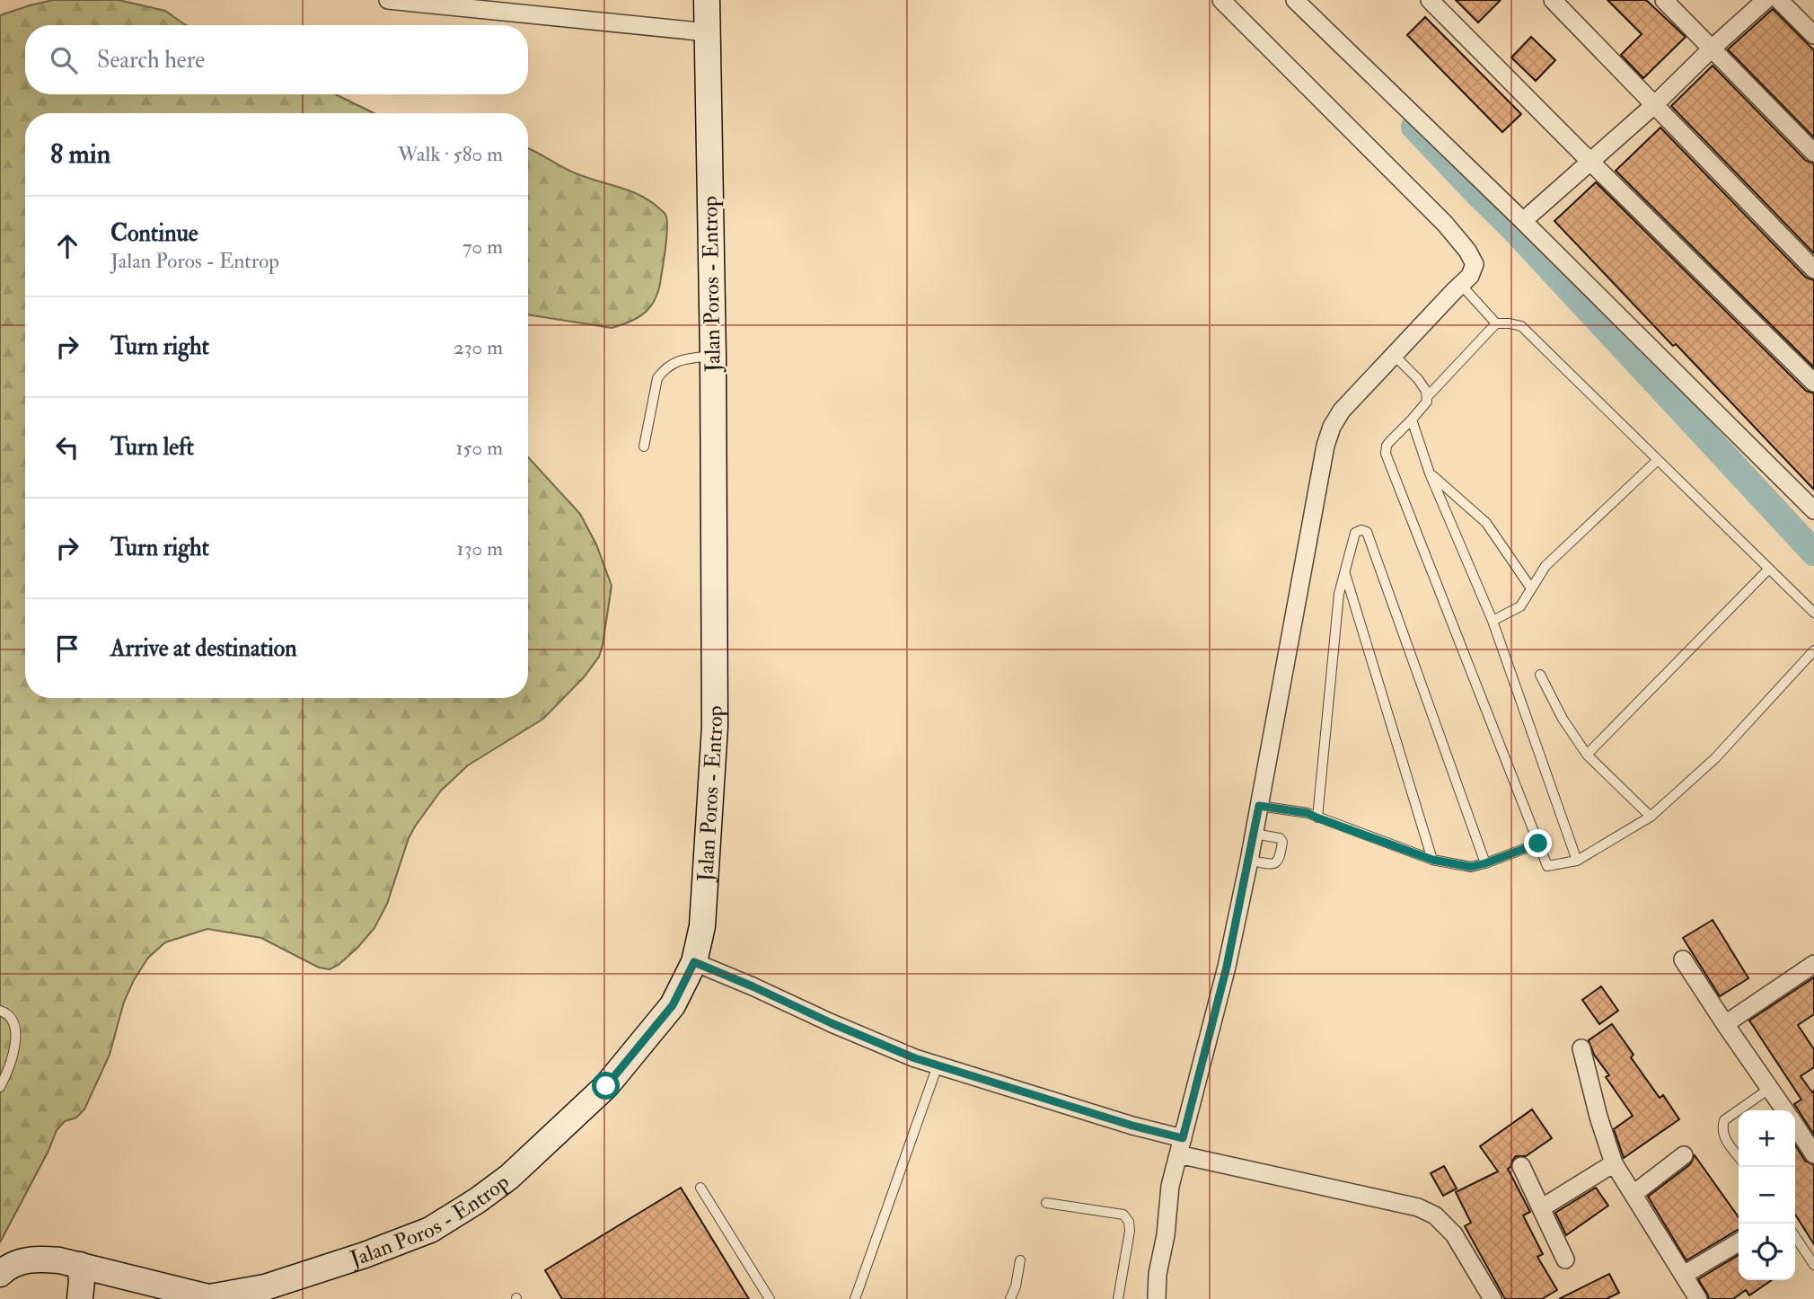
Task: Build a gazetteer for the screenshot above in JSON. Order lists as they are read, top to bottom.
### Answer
{
  "streets": {
    "main road": ["Jalan Poros - Entrop"]
  },
  "page": {
    "search": "Search here",
    "heading": ["8 min", "Walk · 580 m"],
    "list": [
      ["Continue", "Jalan Poros - Entrop", "70 m"],
      ["Turn right", "230 m"],
      ["Turn left", "150 m"],
      ["Turn right", "130 m"],
      "Arrive at destination"
    ],
    "map_buttons": ["+", "−"]
  }
}
